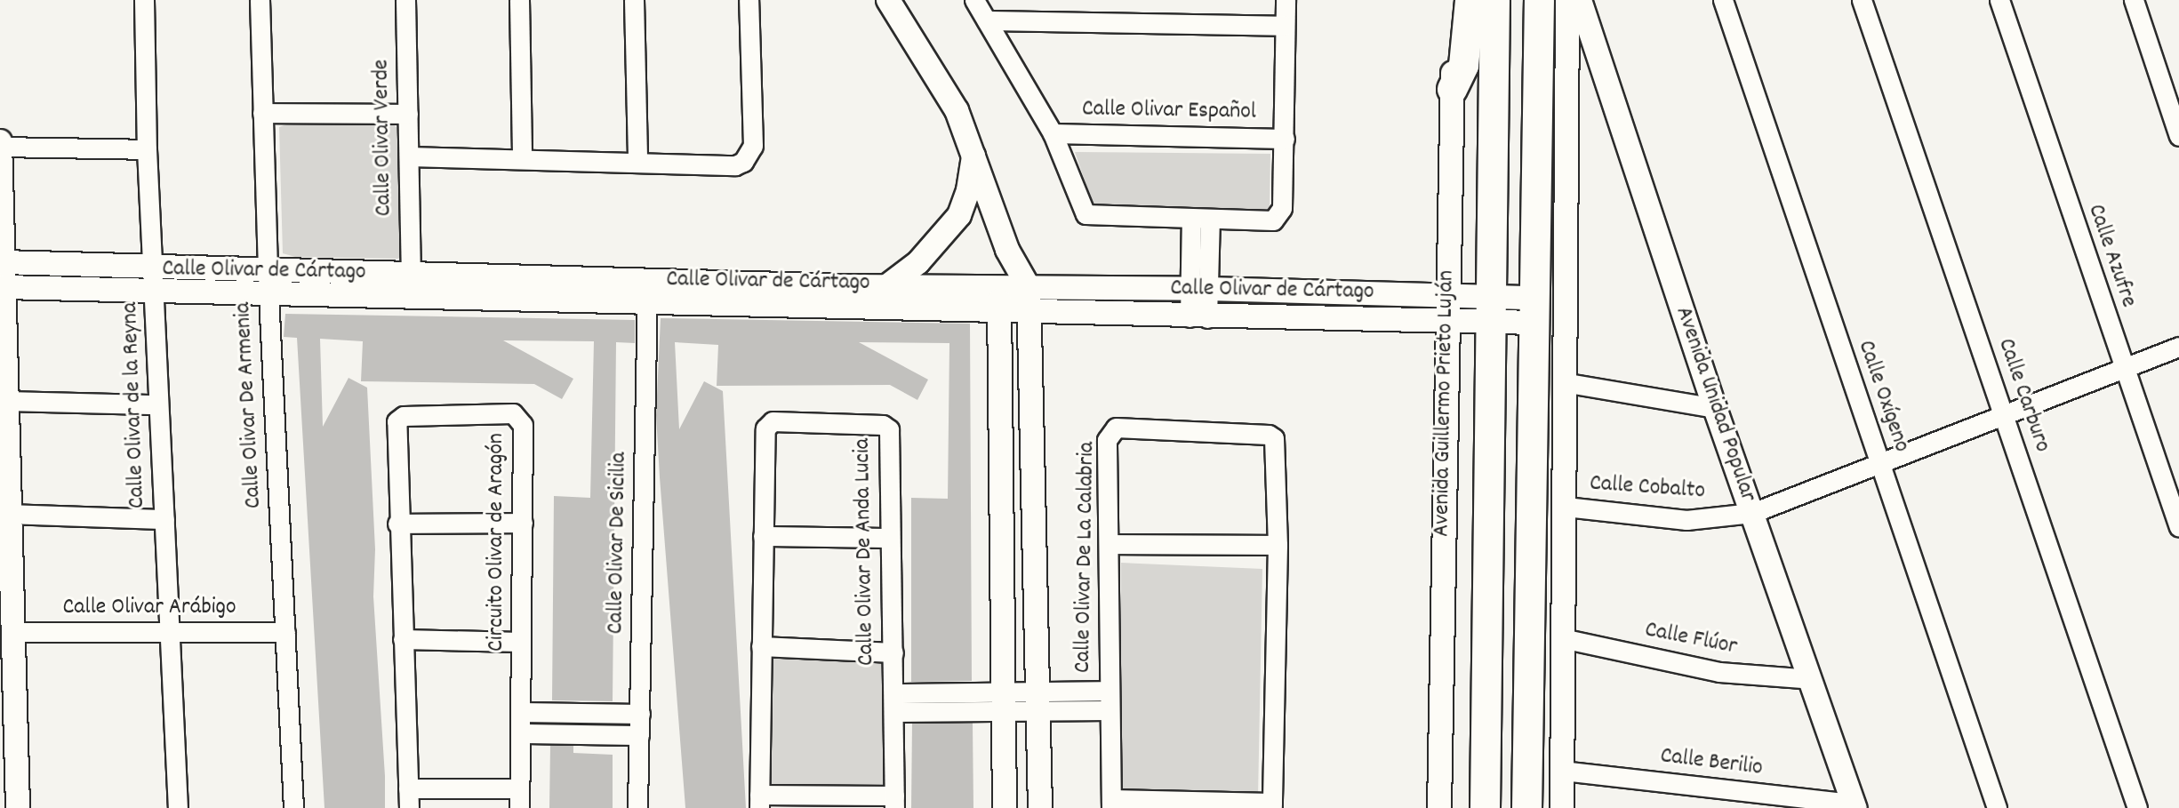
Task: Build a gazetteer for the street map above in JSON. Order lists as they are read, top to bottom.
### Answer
{
  "streets": {
    "main road": ["Avenida Guillermo Prieto Luján"],
    "street": [
      "Calle Olivar Español",
      "Calle Olivar Verde",
      "Calle Azufre",
      "Calle Olivar de Cártago",
      "Calle Carburo",
      "Calle Oxígeno",
      "Avenida Unidad Popular",
      "Calle Olivar de la Reyna",
      "Calle Olivar De Armenia",
      "Calle Cobalto",
      "Circuito Olivar de Aragón",
      "Calle Olivar De Sicilia",
      "Calle Olivar De Anda Lucia",
      "Calle Olivar De La Calabria",
      "Calle Olivar Arábigo",
      "Calle Flúor",
      "Calle Berilio"
    ]
  },
  "crossings": [
    ["Calle Olivar Verde", "Calle Olivar de Cártago"],
    ["Calle Azufre", "Calle Cobalto"],
    ["Calle Olivar de Cártago", "Avenida Guillermo Prieto Luján"],
    ["Calle Olivar de Cártago", "Calle Olivar de la Reyna"],
    ["Calle Olivar de Cártago", "Calle Olivar De Armenia"],
    ["Calle Olivar de Cártago", "Calle Olivar De Sicilia"],
    ["Calle Carburo", "Calle Cobalto"],
    ["Calle Oxígeno", "Calle Cobalto"],
    ["Avenida Unidad Popular", "Calle Cobalto"],
    ["Avenida Unidad Popular", "Calle Flúor"],
    ["Avenida Unidad Popular", "Calle Berilio"],
    ["Calle Olivar de la Reyna", "Calle Olivar Arábigo"],
    ["Calle Olivar De Armenia", "Calle Olivar Arábigo"]
  ]
}
